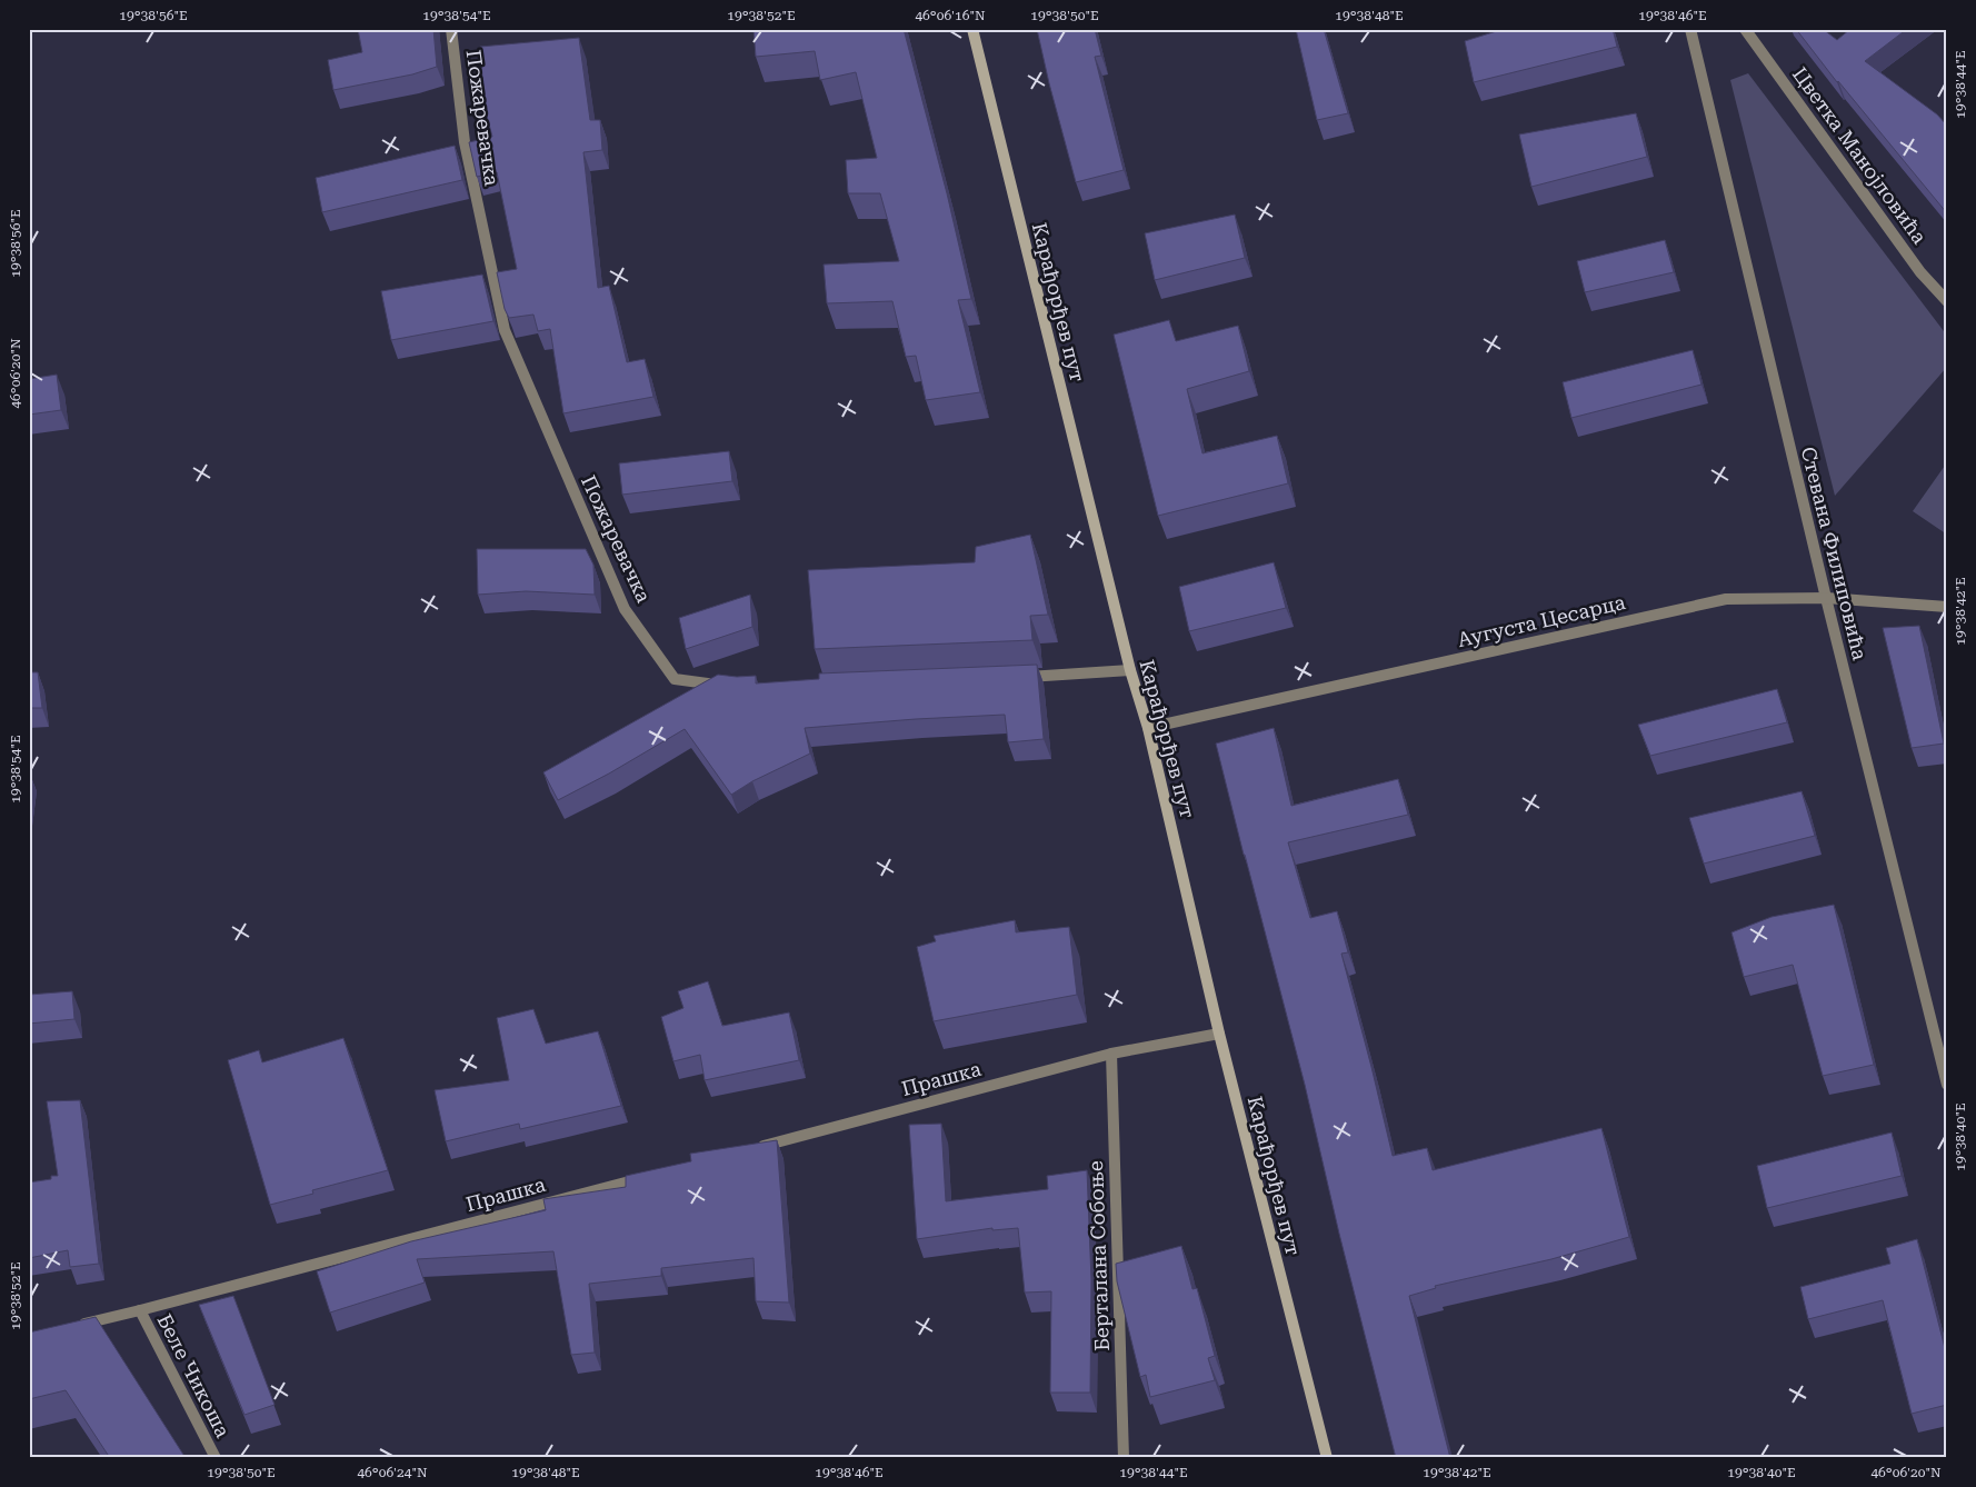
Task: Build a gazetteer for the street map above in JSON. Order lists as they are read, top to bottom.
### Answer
{
  "streets": {
    "main road": ["Карађорђев пут"],
    "street": [
      "Пожаревачка",
      "Цветка Манојловића",
      "Стевана Филиповића",
      "Аугуста Цесарца",
      "Прашка",
      "Берталана Собоње",
      "Беле Чикоша"
    ]
  },
  "crossings": [
    ["Карађорђев пут", "Аугуста Цесарца"],
    ["Карађорђев пут", "Прашка"],
    ["Стевана Филиповића", "Аугуста Цесарца"],
    ["Прашка", "Берталана Собоње"],
    ["Прашка", "Беле Чикоша"]
  ],
  "coordinates": [
    "19°38'56\"E",
    "19°38'54\"E",
    "19°38'52\"E",
    "46°06'16\"N",
    "19°38'50\"E",
    "19°38'48\"E",
    "19°38'46\"E",
    "19°38'44\"E",
    "46°06'20\"N",
    "19°38'42\"E",
    "19°38'40\"E",
    "46°06'24\"N"
  ]
}
